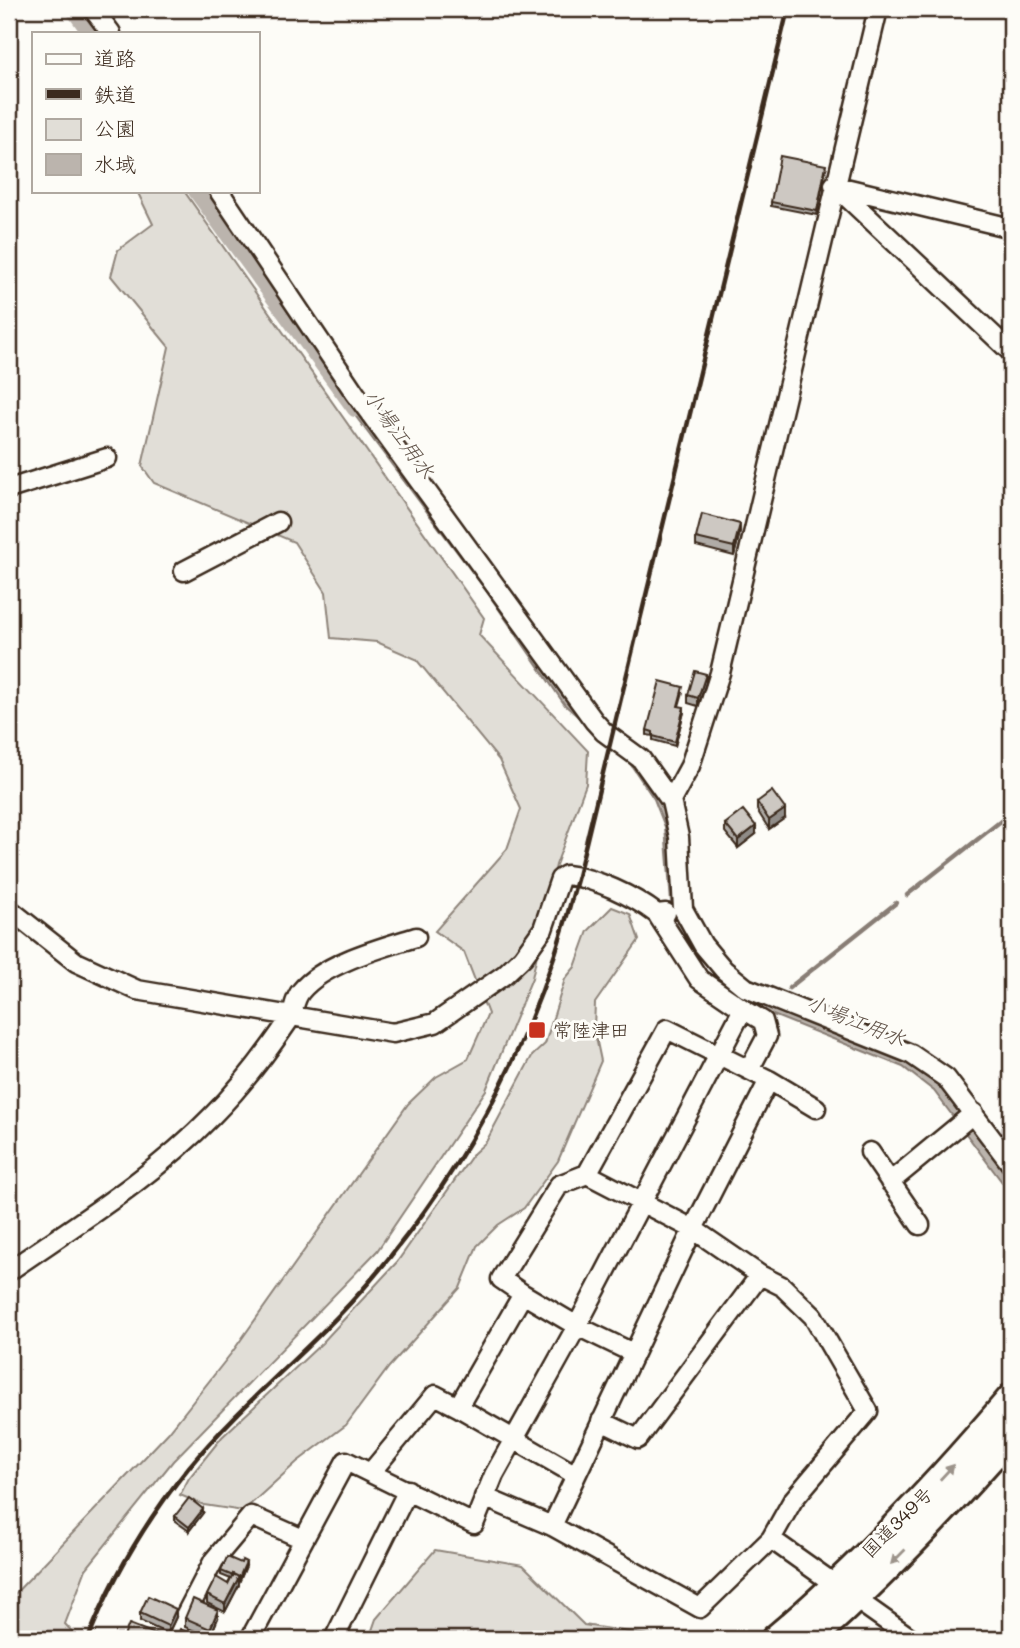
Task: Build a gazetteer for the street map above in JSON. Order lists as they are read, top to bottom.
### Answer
{
  "streets": {
    "highway": ["国道349号"]
  },
  "water": ["小場江用水"],
  "places": {
    "transit": ["常陸津田"]
  },
  "legend": [
    "道路",
    "鉄道",
    "公園",
    "水域"
  ]
}
